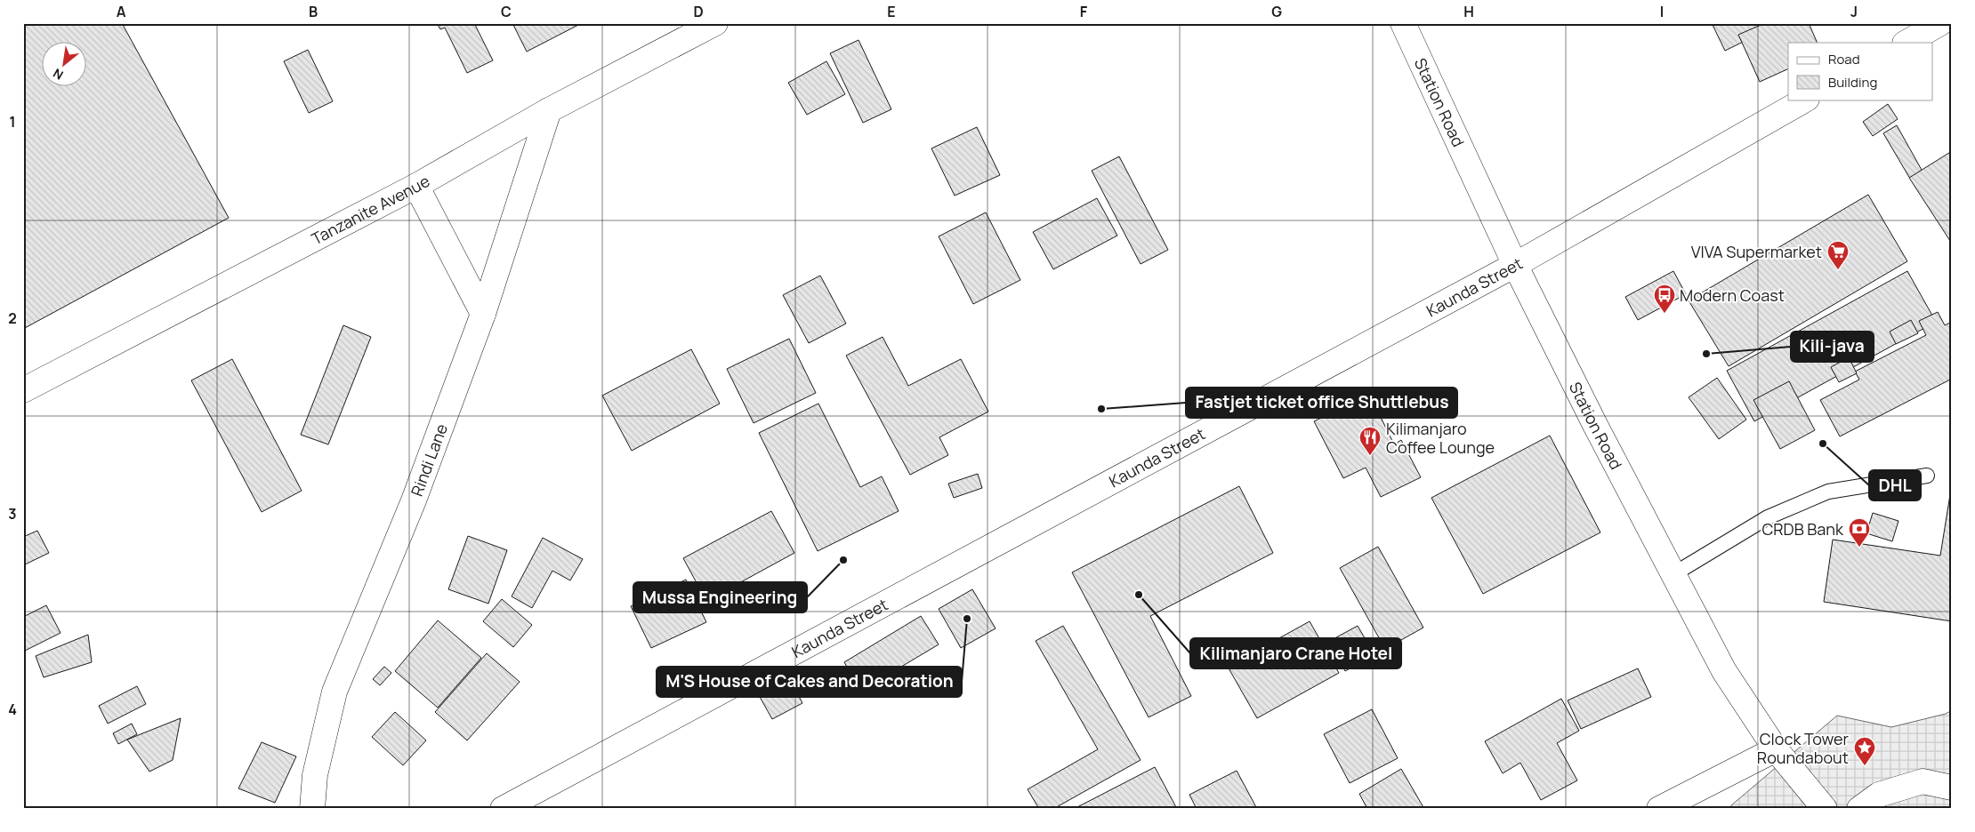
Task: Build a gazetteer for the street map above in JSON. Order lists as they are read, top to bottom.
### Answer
{
  "streets": {
    "street": [
      "Station Road",
      "Tanzanite Avenue",
      "Kaunda Street",
      "Rindi Lane"
    ]
  },
  "crossings": [
    ["Station Road", "Kaunda Street"],
    ["Tanzanite Avenue", "Rindi Lane"]
  ],
  "places": {
    "supermarket": ["VIVA Supermarket"],
    "bus stop": ["Modern Coast"],
    "other": [
      "Kili-java",
      "Fastjet ticket office Shuttlebus",
      "DHL",
      "Mussa Engineering",
      "Kilimanjaro Crane Hotel",
      "M'S House of Cakes and Decoration"
    ],
    "restaurant": ["Kilimanjaro Coffee Lounge"],
    "bank": ["CRDB Bank"],
    "place": ["Clock Tower Roundabout"]
  },
  "legend": ["Road", "Building"],
  "north": "bottom left",
  "grid": {
    "columns": [
      "A",
      "B",
      "C",
      "D",
      "E",
      "F",
      "G",
      "H",
      "I",
      "J"
    ],
    "rows": [
      "1",
      "2",
      "3",
      "4"
    ]
  }
}
